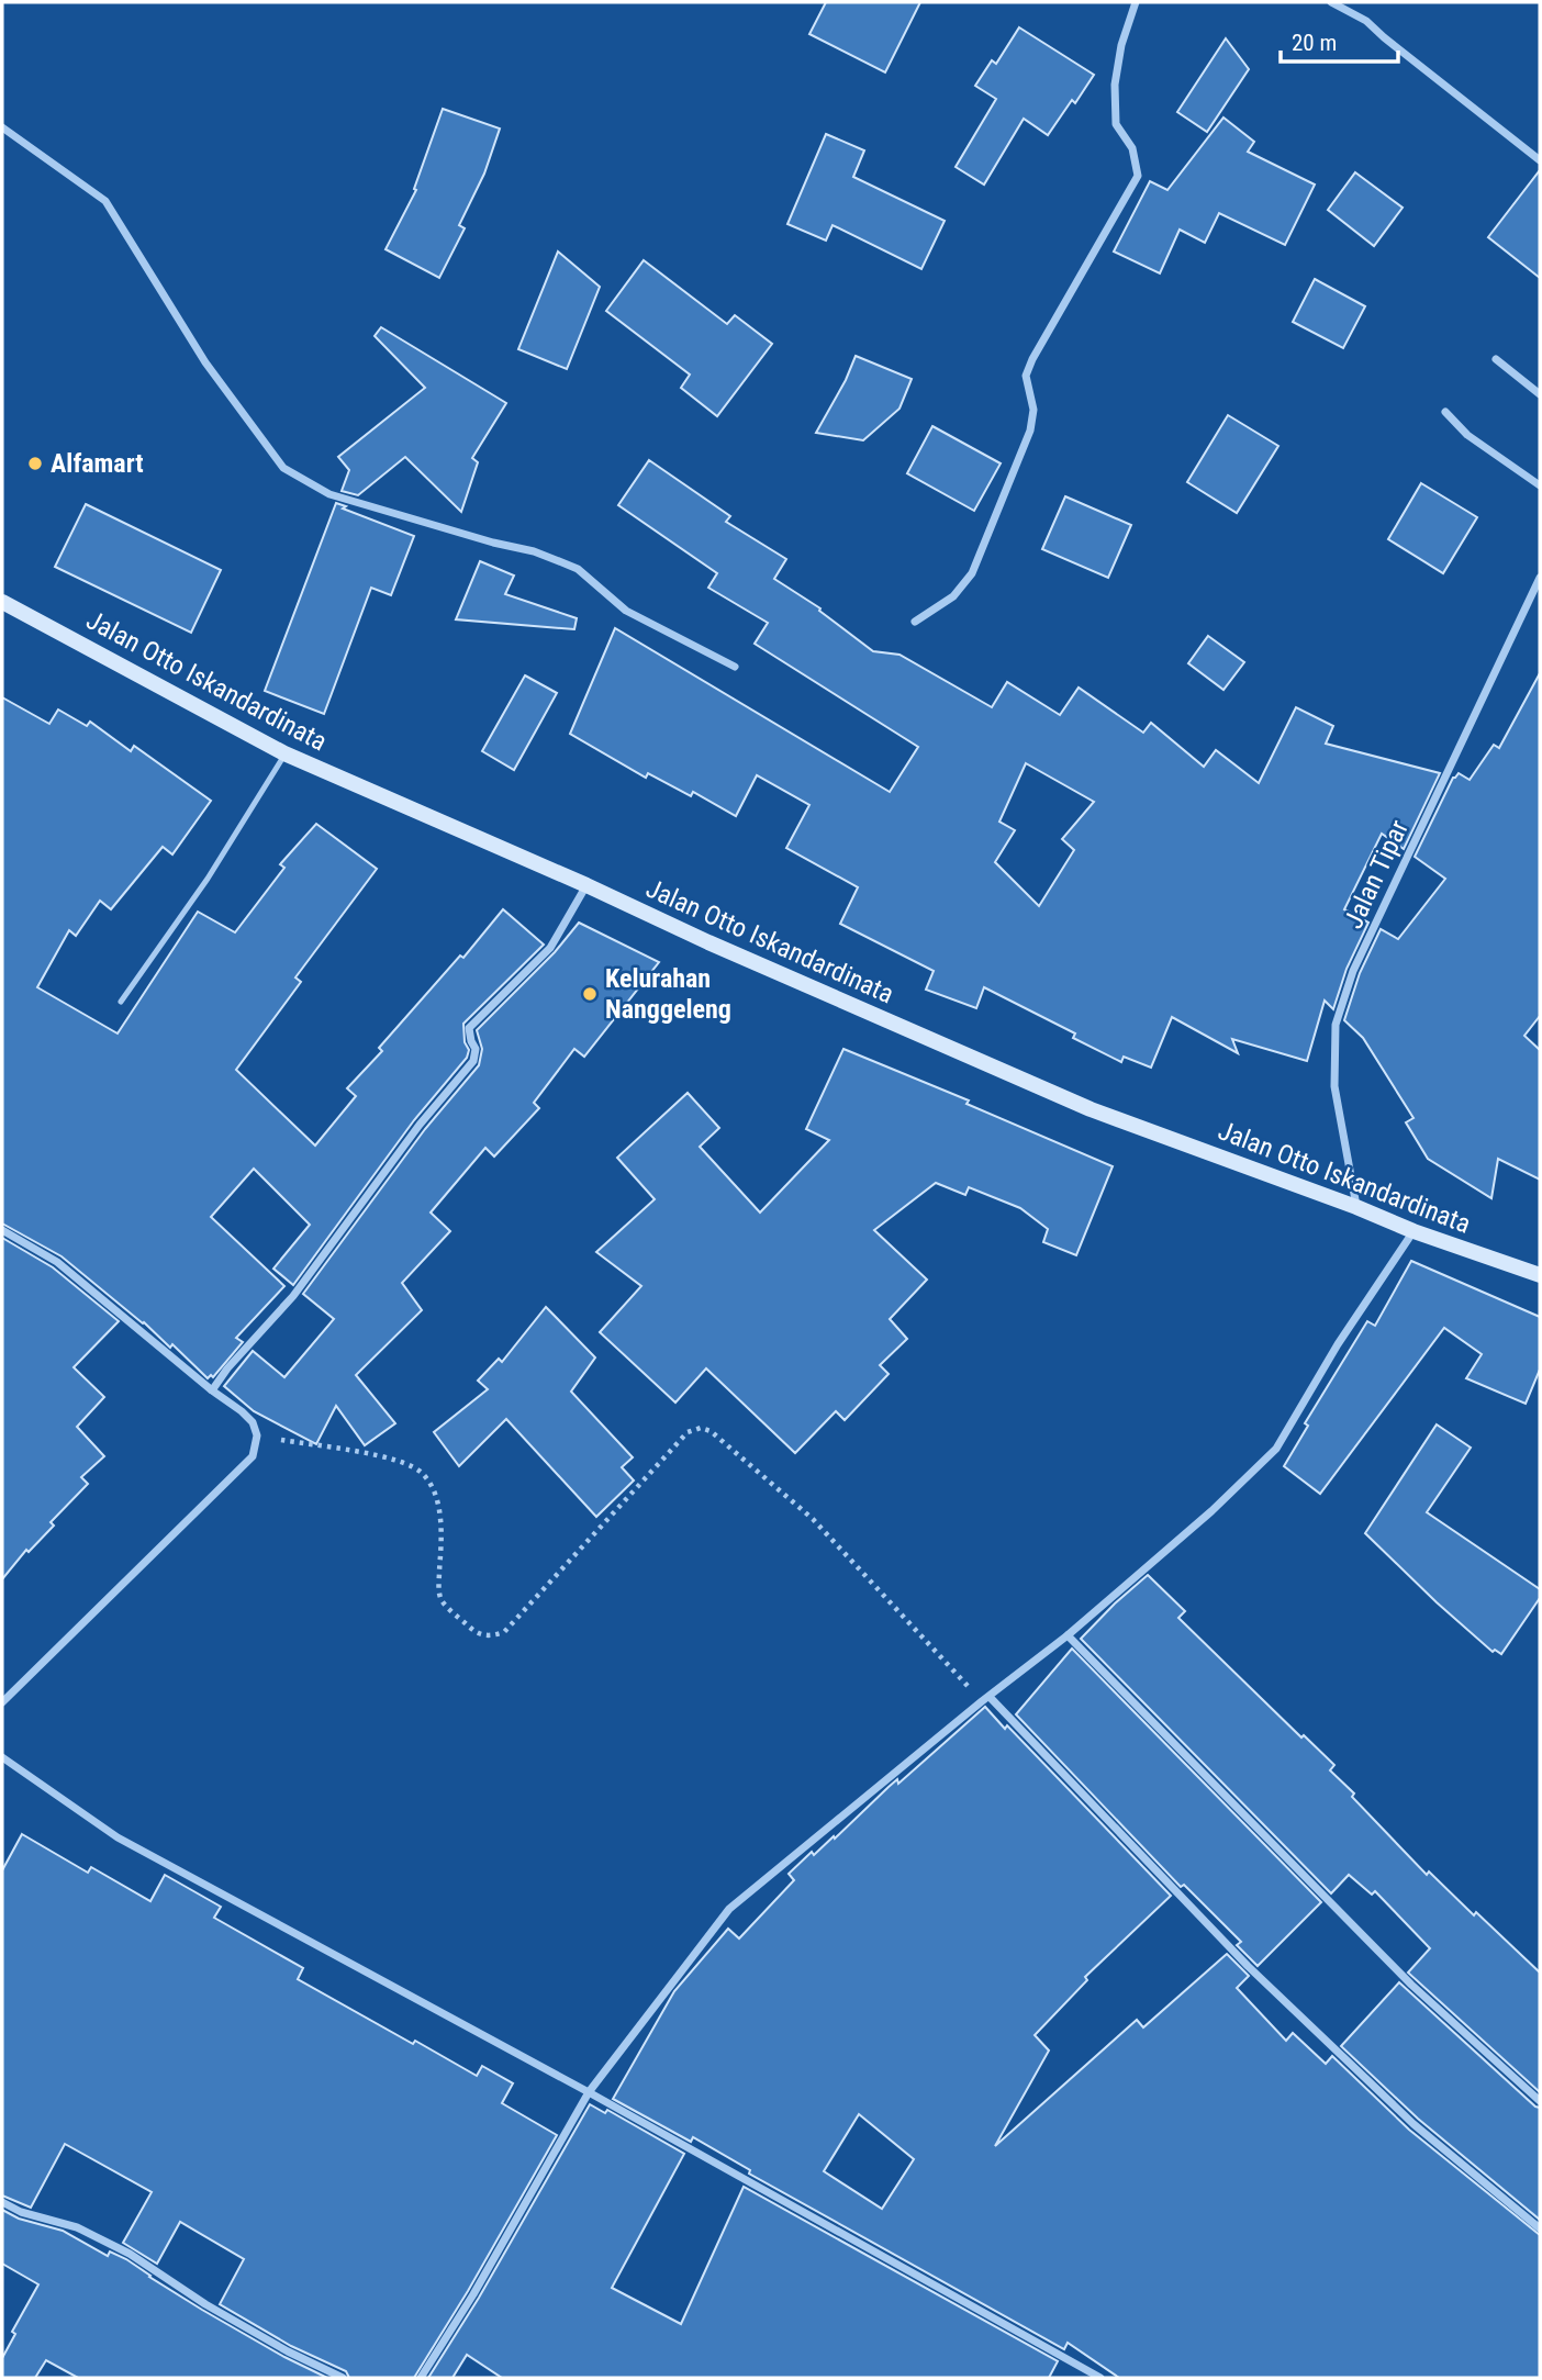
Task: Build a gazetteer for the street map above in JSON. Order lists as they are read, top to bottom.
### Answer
{
  "streets": {
    "main road": ["Jalan Otto Iskandardinata"],
    "street": ["Jalan Tipar"]
  },
  "crossings": [
    ["Jalan Otto Iskandardinata", "Jalan Tipar"]
  ],
  "places": ["Alfamart", "Kelurahan Nanggeleng"],
  "scale_bar": "20 m"
}
